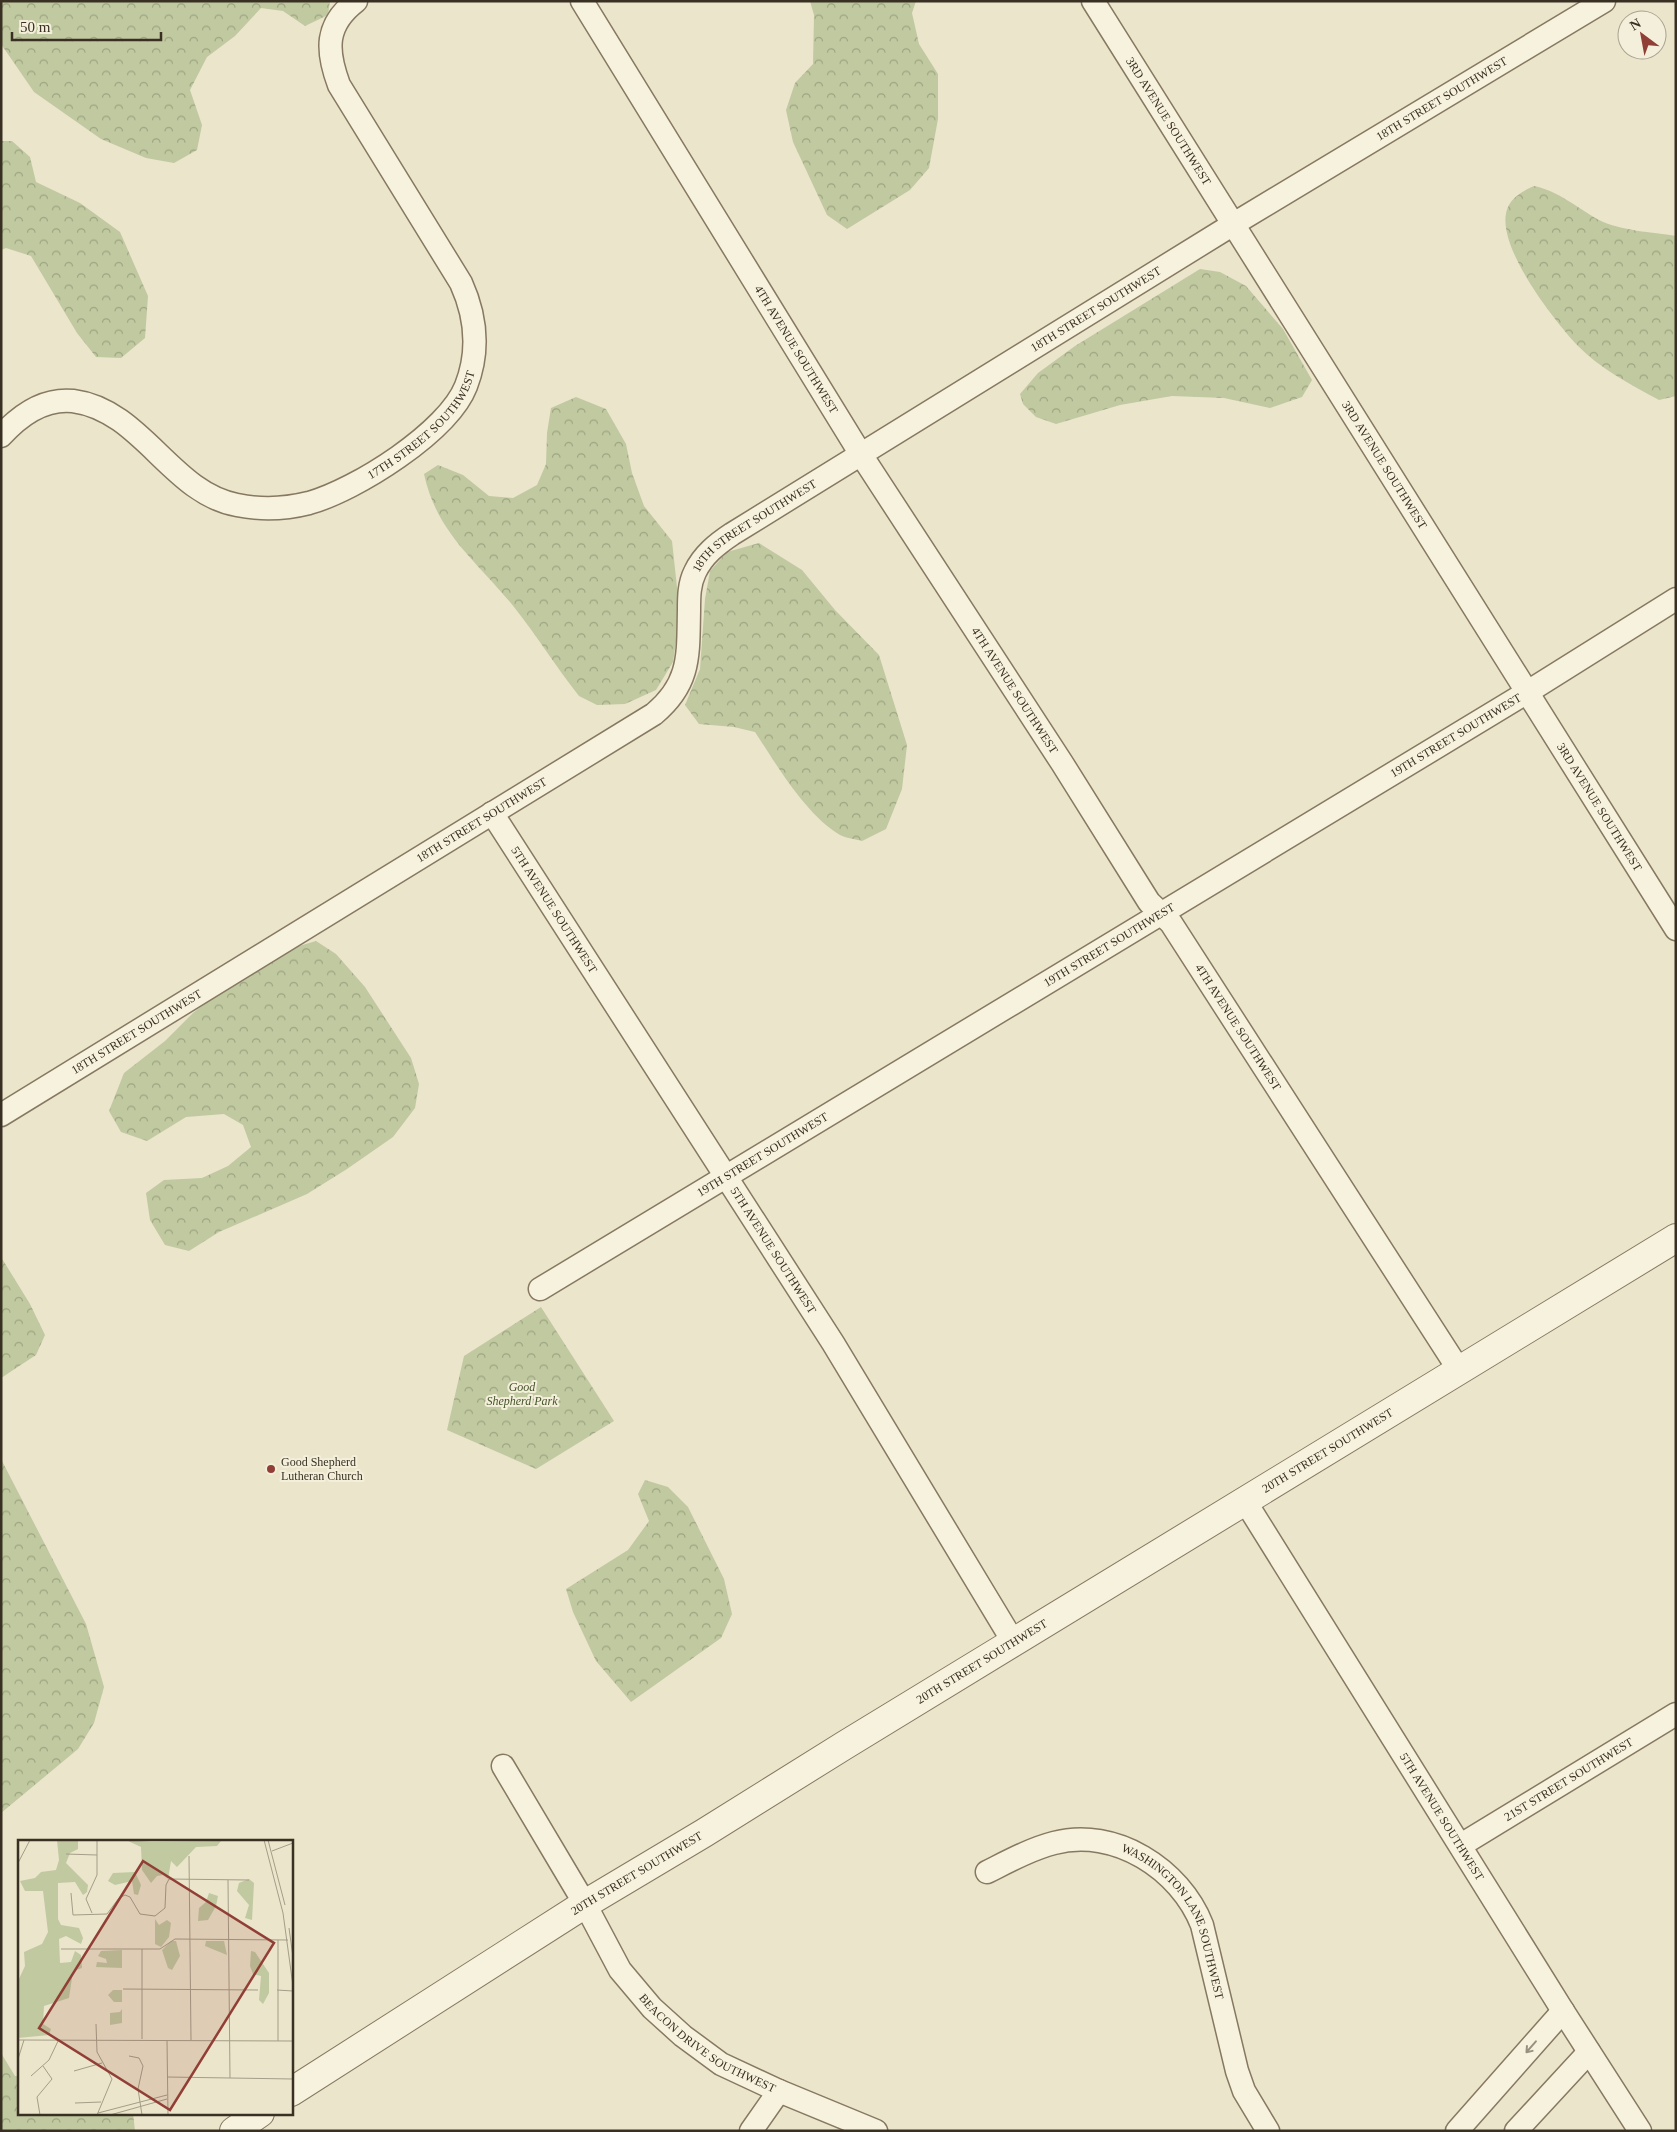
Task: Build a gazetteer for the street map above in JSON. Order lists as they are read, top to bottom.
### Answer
{
  "streets": {
    "street": [
      "18TH STREET SOUTHWEST",
      "3RD AVENUE SOUTHWEST",
      "4TH AVENUE SOUTHWEST",
      "17TH STREET SOUTHWEST",
      "19TH STREET SOUTHWEST",
      "5TH AVENUE SOUTHWEST",
      "20TH STREET SOUTHWEST",
      "21ST STREET SOUTHWEST",
      "WASHINGTON LANE SOUTHWEST",
      "BEACON DRIVE SOUTHWEST"
    ]
  },
  "crossings": [
    ["18TH STREET SOUTHWEST", "3RD AVENUE SOUTHWEST"],
    ["18TH STREET SOUTHWEST", "4TH AVENUE SOUTHWEST"],
    ["18TH STREET SOUTHWEST", "5TH AVENUE SOUTHWEST"],
    ["3RD AVENUE SOUTHWEST", "19TH STREET SOUTHWEST"],
    ["4TH AVENUE SOUTHWEST", "19TH STREET SOUTHWEST"],
    ["4TH AVENUE SOUTHWEST", "20TH STREET SOUTHWEST"],
    ["19TH STREET SOUTHWEST", "5TH AVENUE SOUTHWEST"],
    ["5TH AVENUE SOUTHWEST", "20TH STREET SOUTHWEST"],
    ["5TH AVENUE SOUTHWEST", "21ST STREET SOUTHWEST"],
    ["20TH STREET SOUTHWEST", "BEACON DRIVE SOUTHWEST"]
  ],
  "parks": ["Good Shepherd Park"],
  "places": ["Good Shepherd Lutheran Church"],
  "scale_bar": "50 m",
  "north": "top left"
}
